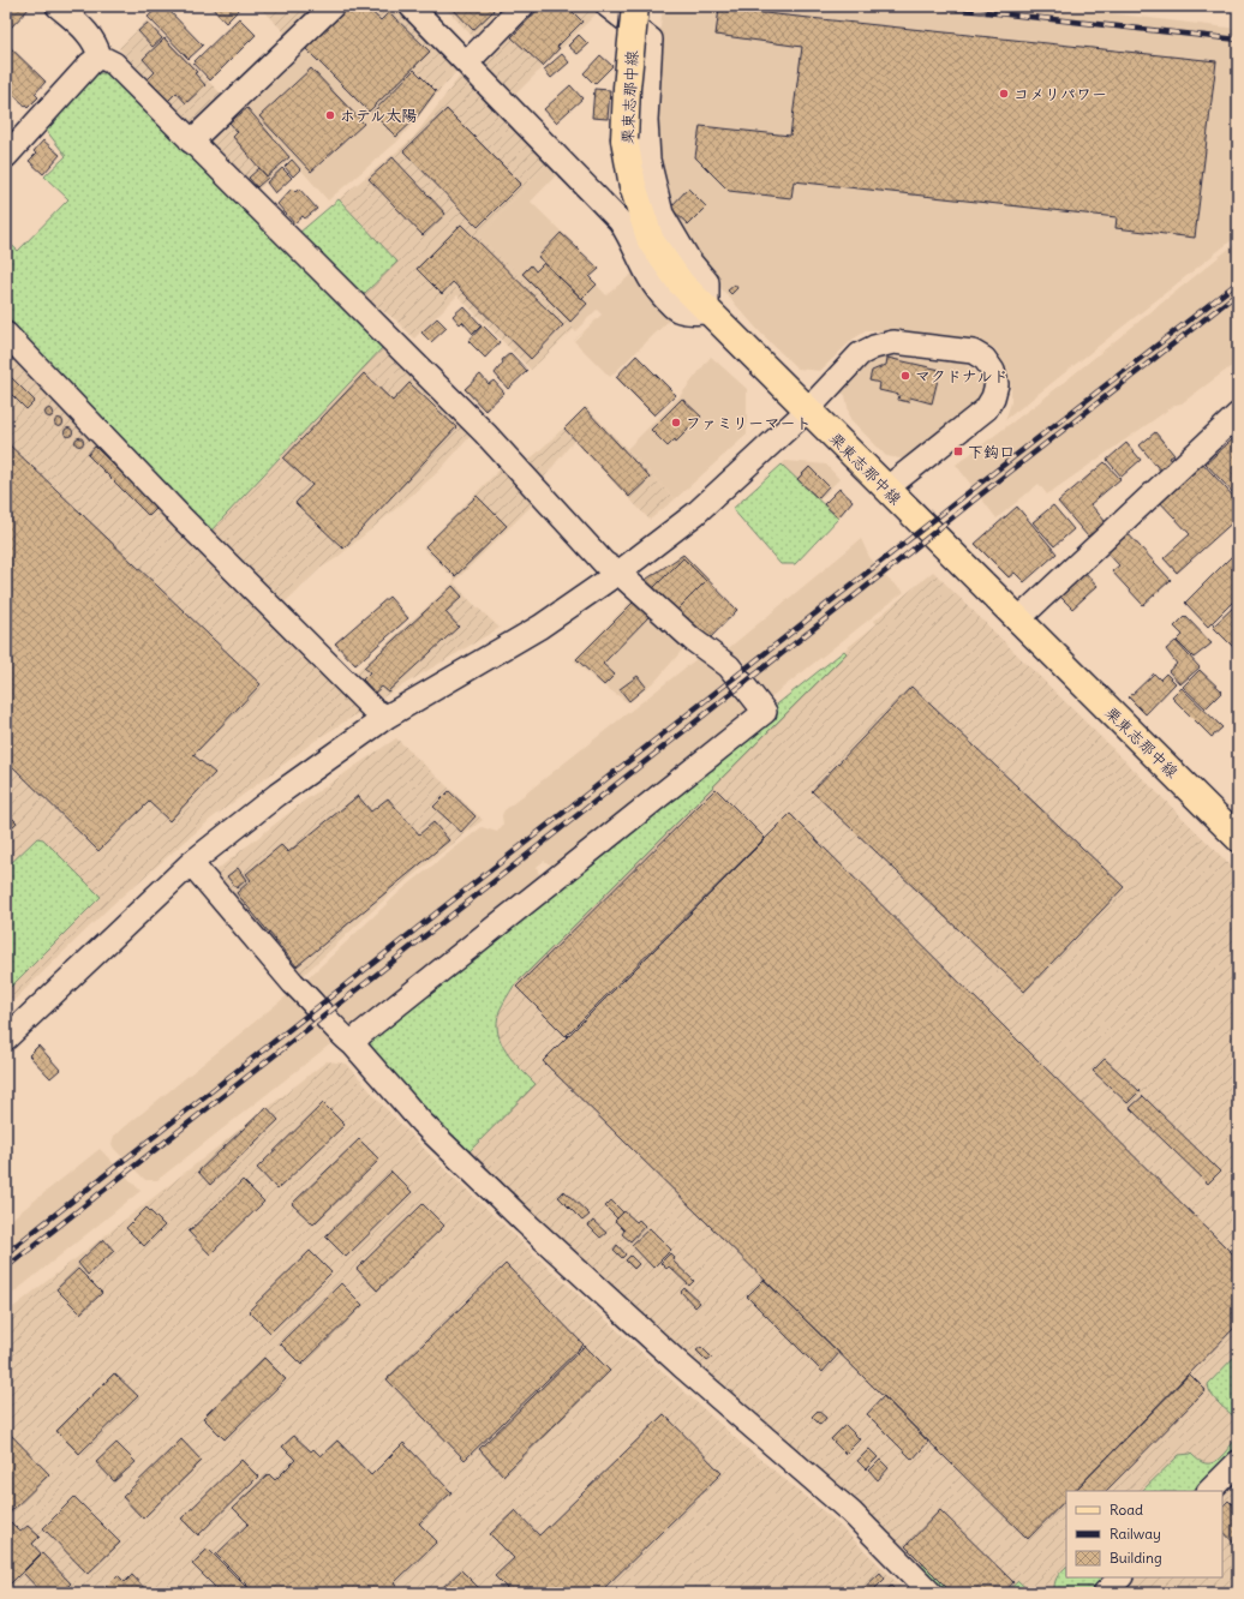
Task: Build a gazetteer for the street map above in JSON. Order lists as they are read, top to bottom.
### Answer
{
  "streets": {
    "main road": ["栗東志那中線"]
  },
  "places": {
    "other": [
      "コメリパワー",
      "ホテル太陽",
      "マクドナルド",
      "ファミリーマート"
    ],
    "transit": ["下鈎口"]
  },
  "legend": ["Road", "Railway", "Building"]
}
